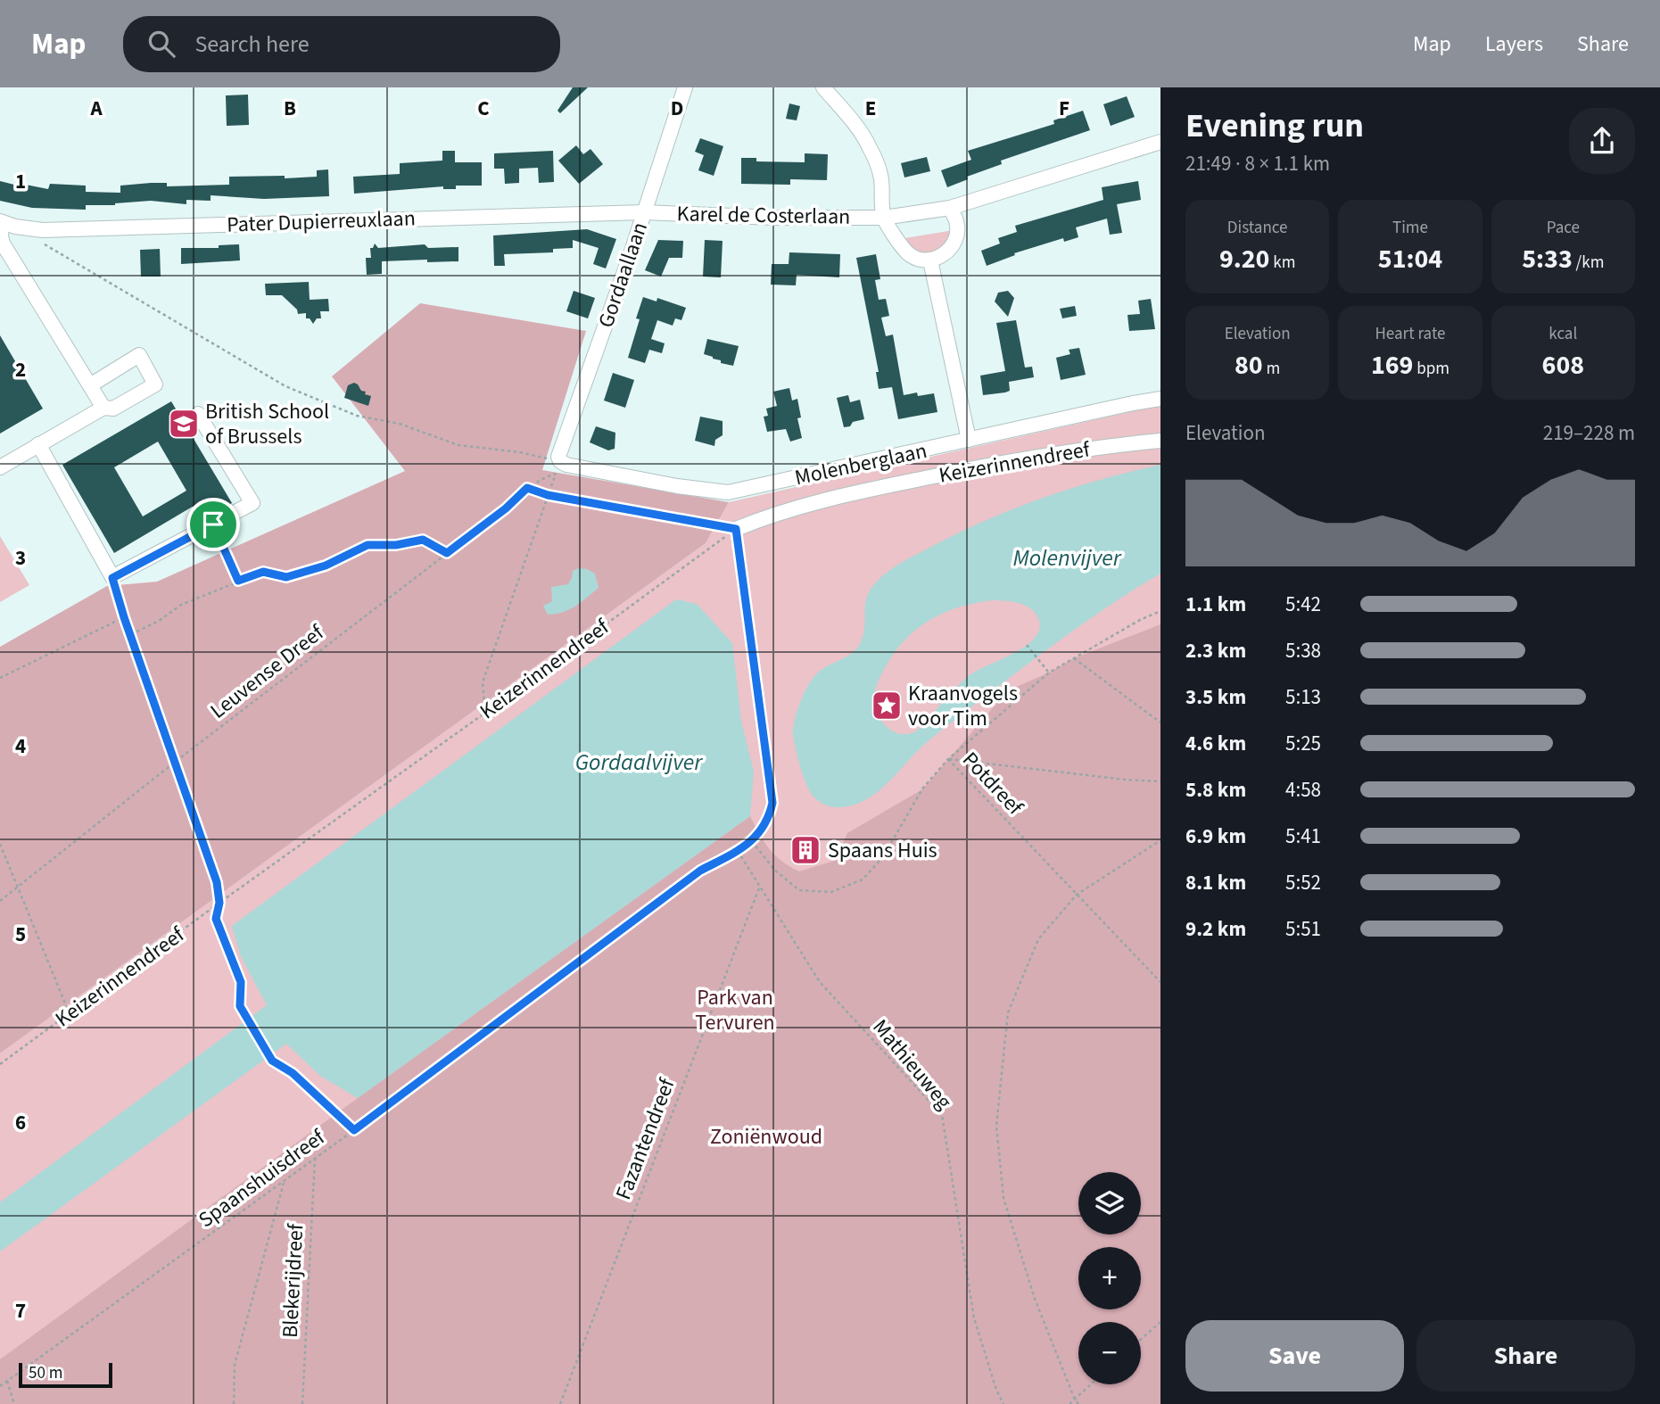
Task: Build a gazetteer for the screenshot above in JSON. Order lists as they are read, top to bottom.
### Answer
{
  "streets": {
    "street": [
      "Karel de Costerlaan",
      "Pater Dupierreuxlaan",
      "Gordaallaan",
      "Keizerinnendreef",
      "Molenberglaan"
    ],
    "path": [
      "Leuvense Dreef",
      "Potdreef",
      "Mathieuweg",
      "Fazantendreef",
      "Spaanshuisdreef",
      "Blekerijdreef"
    ]
  },
  "crossings": [
    ["Karel de Costerlaan", "Pater Dupierreuxlaan"],
    ["Karel de Costerlaan", "Gordaallaan"],
    ["Pater Dupierreuxlaan", "Gordaallaan"],
    ["Gordaallaan", "Molenberglaan"],
    ["Gordaallaan", "Leuvense Dreef"],
    ["Keizerinnendreef", "Spaanshuisdreef"],
    ["Molenberglaan", "Leuvense Dreef"],
    ["Mathieuweg", "Fazantendreef"],
    ["Mathieuweg", "Spaanshuisdreef"],
    ["Spaanshuisdreef", "Blekerijdreef"]
  ],
  "water": ["Molenvijver", "Gordaalvijver"],
  "parks": ["Park van Tervuren", "Zoniënwoud"],
  "places": {
    "school or university": ["British School of Brussels"],
    "place": ["Kraanvogels voor Tim"],
    "building": ["Spaans Huis"]
  },
  "scale_bar": "50 m",
  "page": {
    "header": "Map",
    "search": "Search here",
    "nav": ["Map", "Layers", "Share"],
    "heading": ["Evening run", "21:49 · 8 × 1.1 km"],
    "stats": [
      ["Distance", "9.20 km"],
      ["Time", "51:04"],
      ["Pace", "5:33 /km"],
      ["Elevation", "80 m"],
      ["Heart rate", "169 bpm"],
      ["kcal", "608"]
    ],
    "chart": ["Elevation", "219–228 m"],
    "list": [
      {
        "name": "1.1 km",
        "note": "5:42"
      },
      {
        "name": "2.3 km",
        "note": "5:38"
      },
      {
        "name": "3.5 km",
        "note": "5:13"
      },
      {
        "name": "4.6 km",
        "note": "5:25"
      },
      {
        "name": "5.8 km",
        "note": "4:58"
      },
      {
        "name": "6.9 km",
        "note": "5:41"
      },
      {
        "name": "8.1 km",
        "note": "5:52"
      },
      {
        "name": "9.2 km",
        "note": "5:51"
      }
    ],
    "map_buttons": ["+", "−"],
    "buttons": ["Save", "Share"],
    "scale": "50 m"
  },
  "grid": {
    "columns": [
      "A",
      "B",
      "C",
      "D",
      "E",
      "F"
    ],
    "rows": [
      "1",
      "2",
      "3",
      "4",
      "5",
      "6",
      "7"
    ]
  }
}
